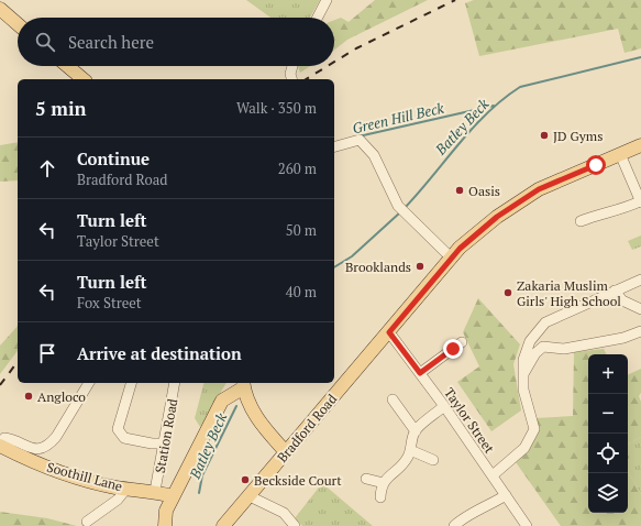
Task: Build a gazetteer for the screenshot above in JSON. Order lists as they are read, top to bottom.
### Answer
{
  "streets": {
    "main road": ["Bradford Road", "Soothill Lane"],
    "street": ["Taylor Street", "Station Road"]
  },
  "crossings": [
    ["Taylor Street", "Bradford Road"],
    ["Station Road", "Soothill Lane"]
  ],
  "water": ["Green Hill Beck", "Batley Beck"],
  "places": [
    "JD Gyms",
    "Oasis",
    "Brooklands",
    "Zakaria Muslim Girls' High School",
    "Angloco",
    "Beckside Court"
  ],
  "page": {
    "search": "Search here",
    "heading": ["5 min", "Walk · 350 m"],
    "list": [
      ["Continue", "Bradford Road", "260 m"],
      ["Turn left", "Taylor Street", "50 m"],
      ["Turn left", "Fox Street", "40 m"],
      "Arrive at destination"
    ],
    "map_buttons": ["+", "−"]
  }
}
